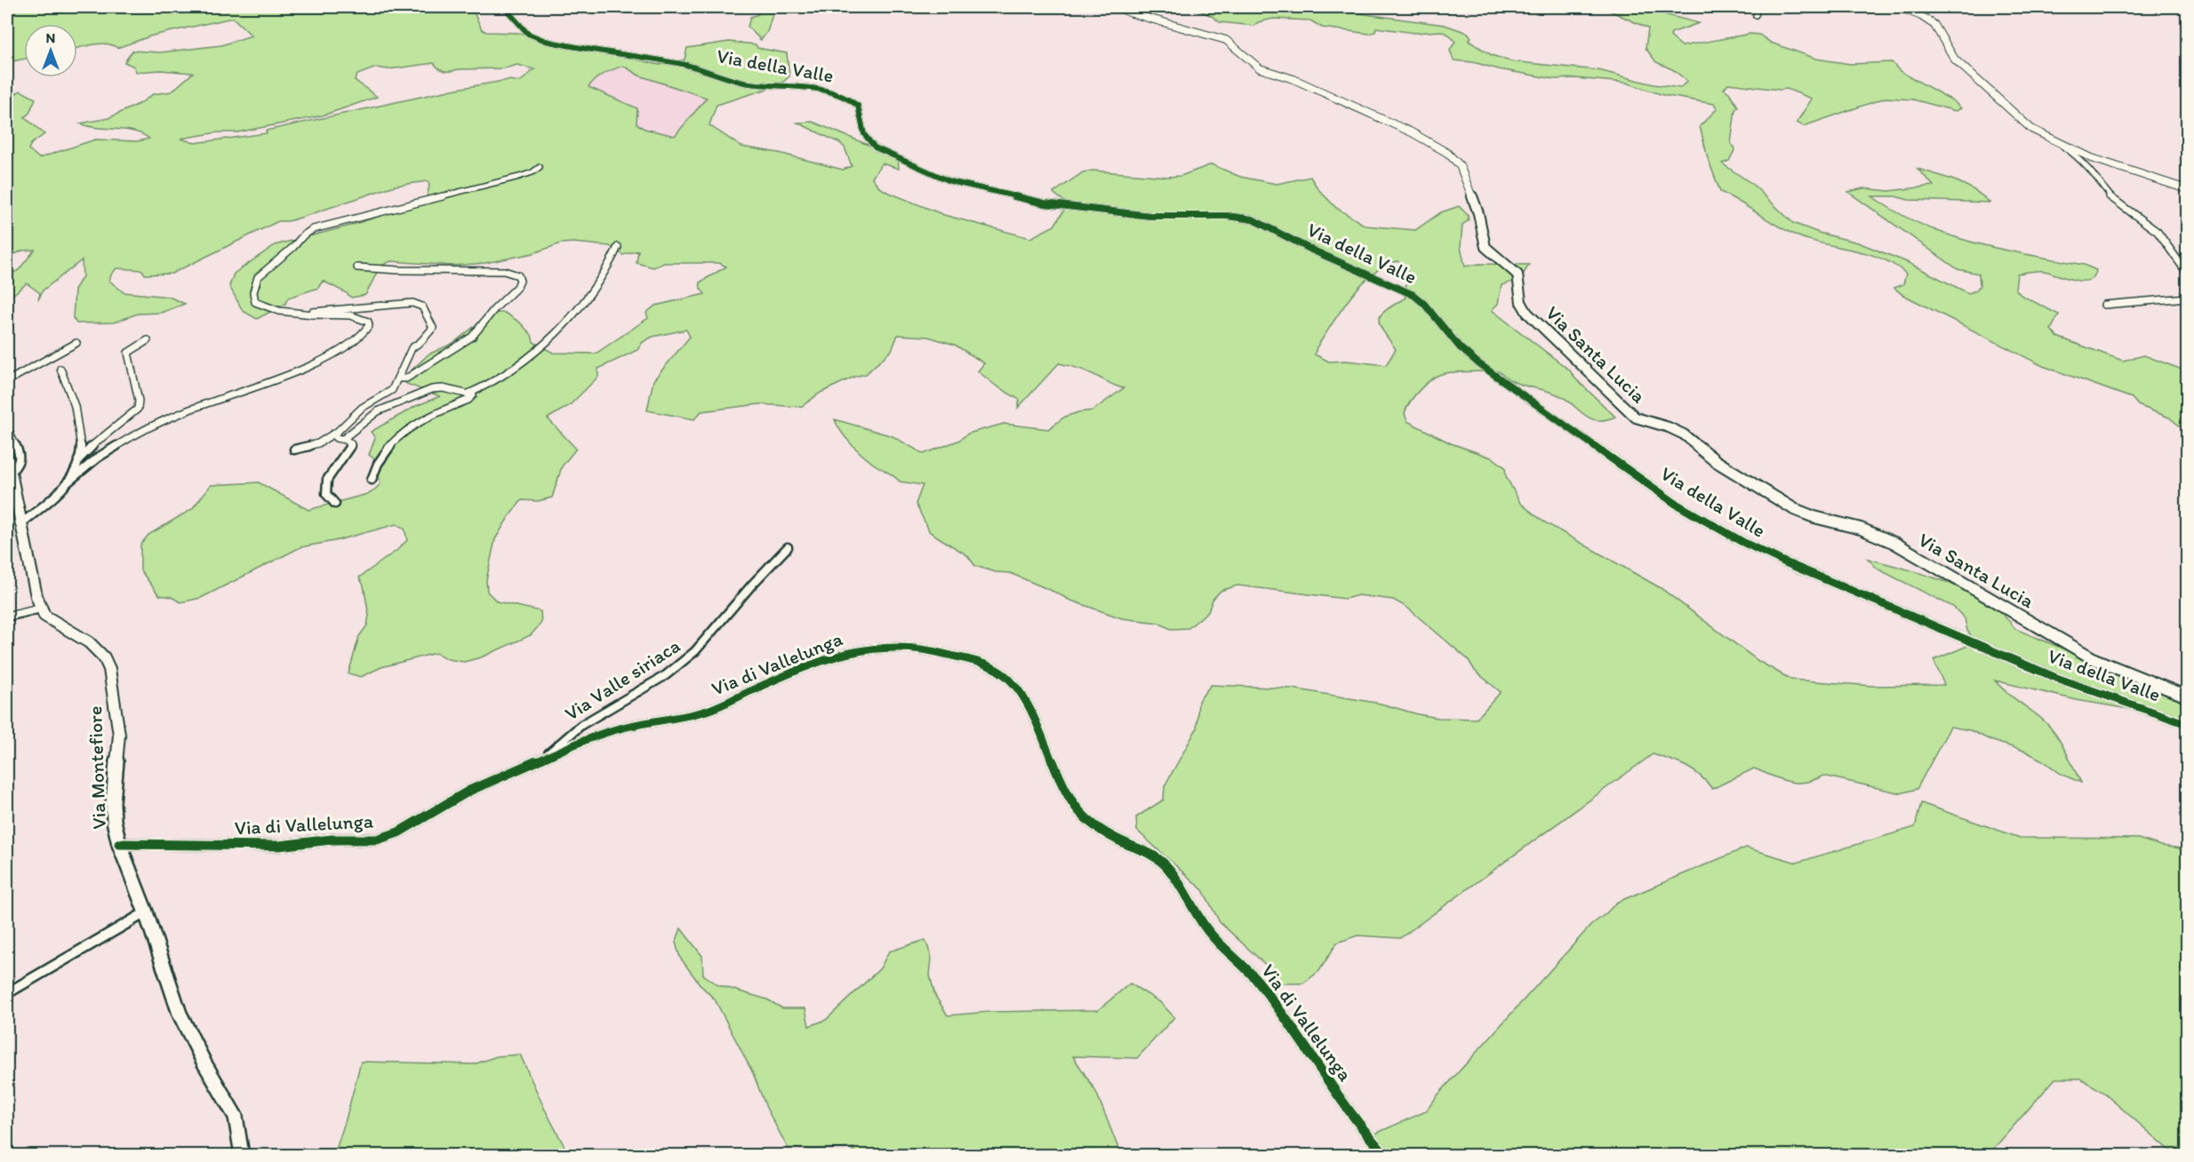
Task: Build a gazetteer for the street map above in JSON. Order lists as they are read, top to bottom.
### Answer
{
  "streets": {
    "street": [
      "Via della Valle",
      "Via Santa Lucia",
      "Via di Vallelunga",
      "Via Valle siriaca",
      "Via Montefiore"
    ]
  },
  "crossings": [
    ["Via di Vallelunga", "Via Valle siriaca"],
    ["Via di Vallelunga", "Via Montefiore"]
  ],
  "north": "top"
}
